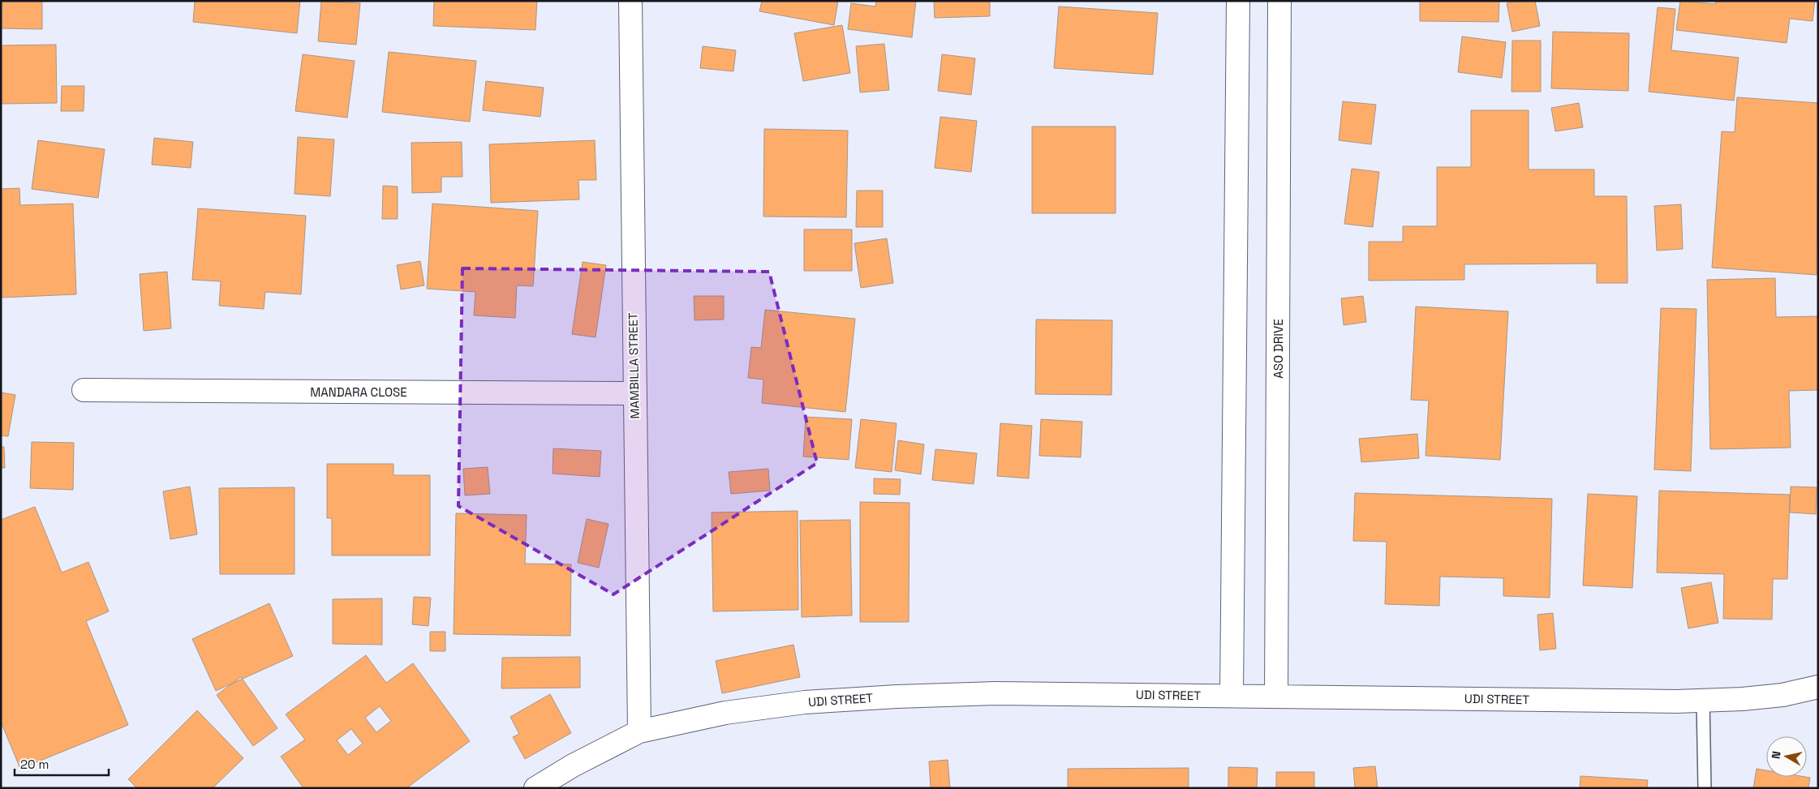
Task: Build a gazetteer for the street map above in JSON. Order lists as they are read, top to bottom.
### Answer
{
  "streets": {
    "street": [
      "ASO DRIVE",
      "MAMBILLA STREET",
      "MANDARA CLOSE",
      "UDI STREET"
    ]
  },
  "crossings": [
    ["ASO DRIVE", "UDI STREET"],
    ["MAMBILLA STREET", "MANDARA CLOSE"],
    ["MAMBILLA STREET", "UDI STREET"]
  ],
  "scale_bar": "20 m",
  "north": "left"
}
